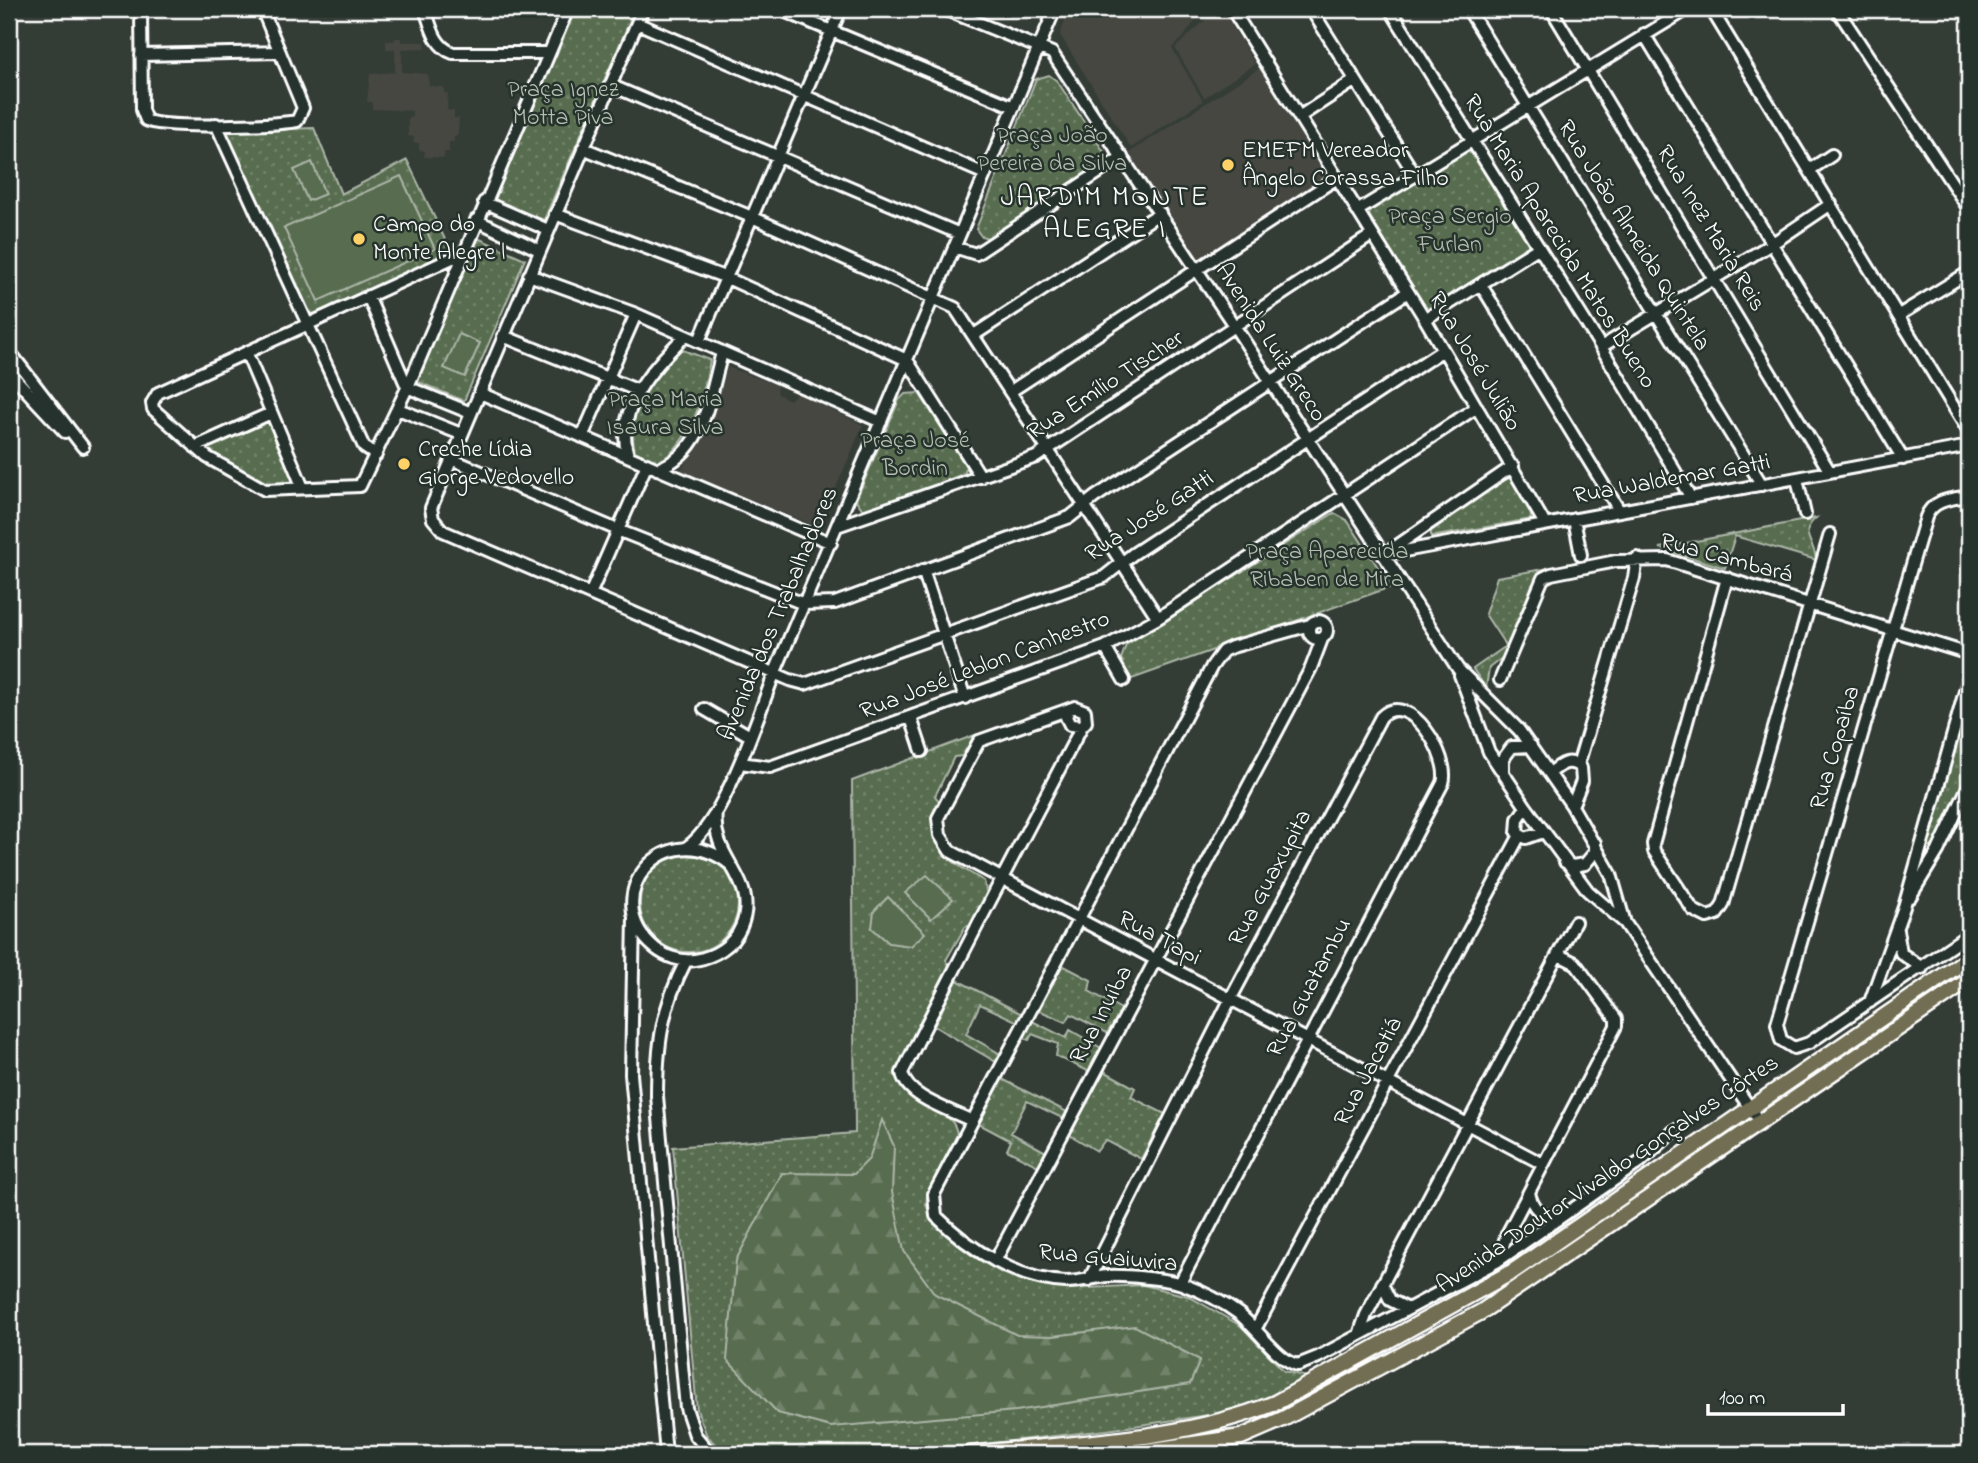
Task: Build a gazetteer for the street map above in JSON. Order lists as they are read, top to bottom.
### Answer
{
  "streets": {
    "main road": ["Avenida Doutor Vivaldo Gonçalves Côrtes"],
    "street": [
      "Rua Inez Maria Reis",
      "Rua João Almeida Quintela",
      "Rua Maria Aparecida Matos Bueno",
      "Avenida Luiz Greco",
      "Rua José Julião",
      "Rua Emílio Tischer",
      "Rua Waldemar Gatti",
      "Rua José Gatti",
      "Rua Cambará",
      "Avenida dos Trabalhadores",
      "Rua José Leblon Canhestro",
      "Rua Copaíba",
      "Rua Guaxupita",
      "Rua Tapi",
      "Rua Guatambu",
      "Rua Inuíba",
      "Rua Jacatiá",
      "Rua Guaiuvira"
    ]
  },
  "crossings": [
    ["Rua Inez Maria Reis", "Rua Waldemar Gatti"],
    ["Rua João Almeida Quintela", "Rua Waldemar Gatti"],
    ["Rua Maria Aparecida Matos Bueno", "Rua Waldemar Gatti"],
    ["Avenida Luiz Greco", "Rua Emílio Tischer"],
    ["Avenida Luiz Greco", "Rua Waldemar Gatti"],
    ["Avenida Luiz Greco", "Rua José Gatti"],
    ["Avenida Luiz Greco", "Rua Cambará"],
    ["Avenida Luiz Greco", "Avenida dos Trabalhadores"],
    ["Avenida Luiz Greco", "Rua José Leblon Canhestro"],
    ["Avenida Luiz Greco", "Rua Jacatiá"],
    ["Avenida Luiz Greco", "Avenida Doutor Vivaldo Gonçalves Côrtes"],
    ["Rua José Julião", "Rua Emílio Tischer"],
    ["Rua José Julião", "Rua Waldemar Gatti"],
    ["Rua José Julião", "Rua José Gatti"],
    ["Rua José Julião", "Rua José Leblon Canhestro"],
    ["Rua Emílio Tischer", "Avenida dos Trabalhadores"],
    ["Rua José Gatti", "Avenida dos Trabalhadores"],
    ["Rua Cambará", "Rua Copaíba"],
    ["Avenida dos Trabalhadores", "Rua José Leblon Canhestro"],
    ["Rua Guaxupita", "Rua Tapi"],
    ["Rua Guaxupita", "Rua Guatambu"],
    ["Rua Guaxupita", "Rua Guaiuvira"],
    ["Rua Tapi", "Rua Guatambu"],
    ["Rua Tapi", "Rua Inuíba"],
    ["Rua Tapi", "Rua Jacatiá"],
    ["Rua Tapi", "Rua Guaiuvira"],
    ["Rua Guatambu", "Rua Guaiuvira"],
    ["Rua Inuíba", "Rua Guaiuvira"],
    ["Rua Jacatiá", "Rua Guaiuvira"]
  ],
  "districts": ["JARDIM MONTE ALEGRE I"],
  "parks": [
    "Praça Ignez Motta Piva",
    "Praça João Pereira da Silva",
    "Praça Sergio Furlan",
    "Praça Maria Isaura Silva",
    "Praça José Bordin",
    "Praça Aparecida Ribaben de Mira"
  ],
  "places": ["EMEFM Vereador Ângelo Corassa Filho", "Campo do Monte Alegre l", "Creche Lídia Giorge Vedovello"],
  "scale_bar": "100 m"
}
